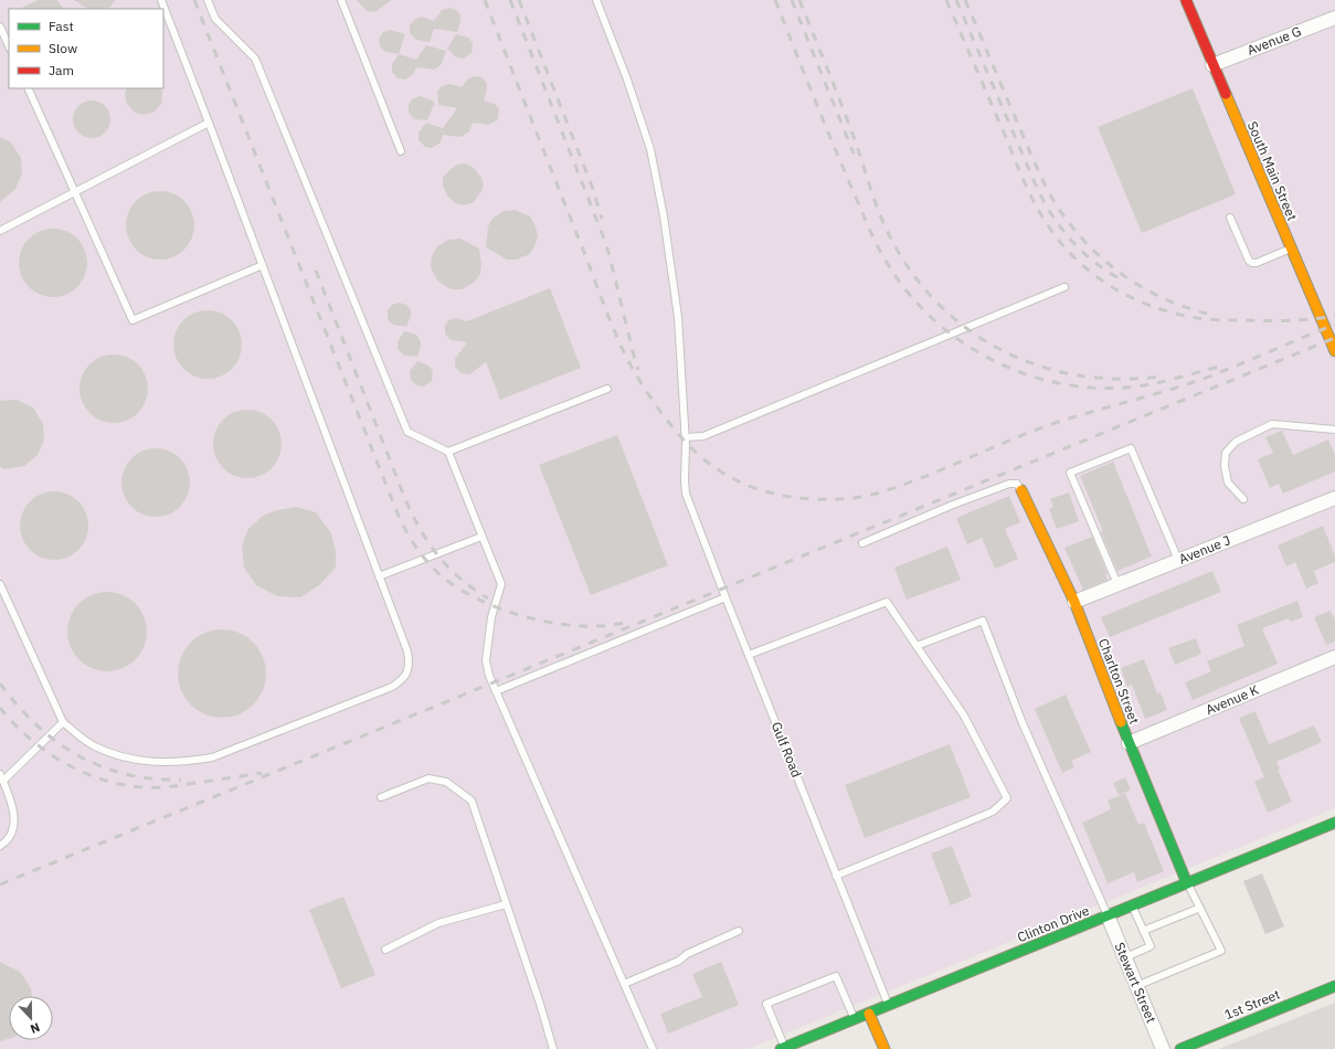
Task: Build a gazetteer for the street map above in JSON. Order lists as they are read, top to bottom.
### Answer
{
  "streets": {
    "street": [
      "Avenue G",
      "South Main Street",
      "Avenue J",
      "Charlton Street",
      "Avenue K",
      "Clinton Drive",
      "Stewart Street",
      "1st Street"
    ],
    "lane": ["Gulf Road"]
  },
  "crossings": [
    ["Avenue G", "South Main Street"],
    ["Avenue J", "Charlton Street"],
    ["Charlton Street", "Avenue K"],
    ["Charlton Street", "Clinton Drive"],
    ["Gulf Road", "Clinton Drive"],
    ["Clinton Drive", "Stewart Street"]
  ],
  "legend": ["Fast", "Slow", "Jam"],
  "north": "bottom"
}
